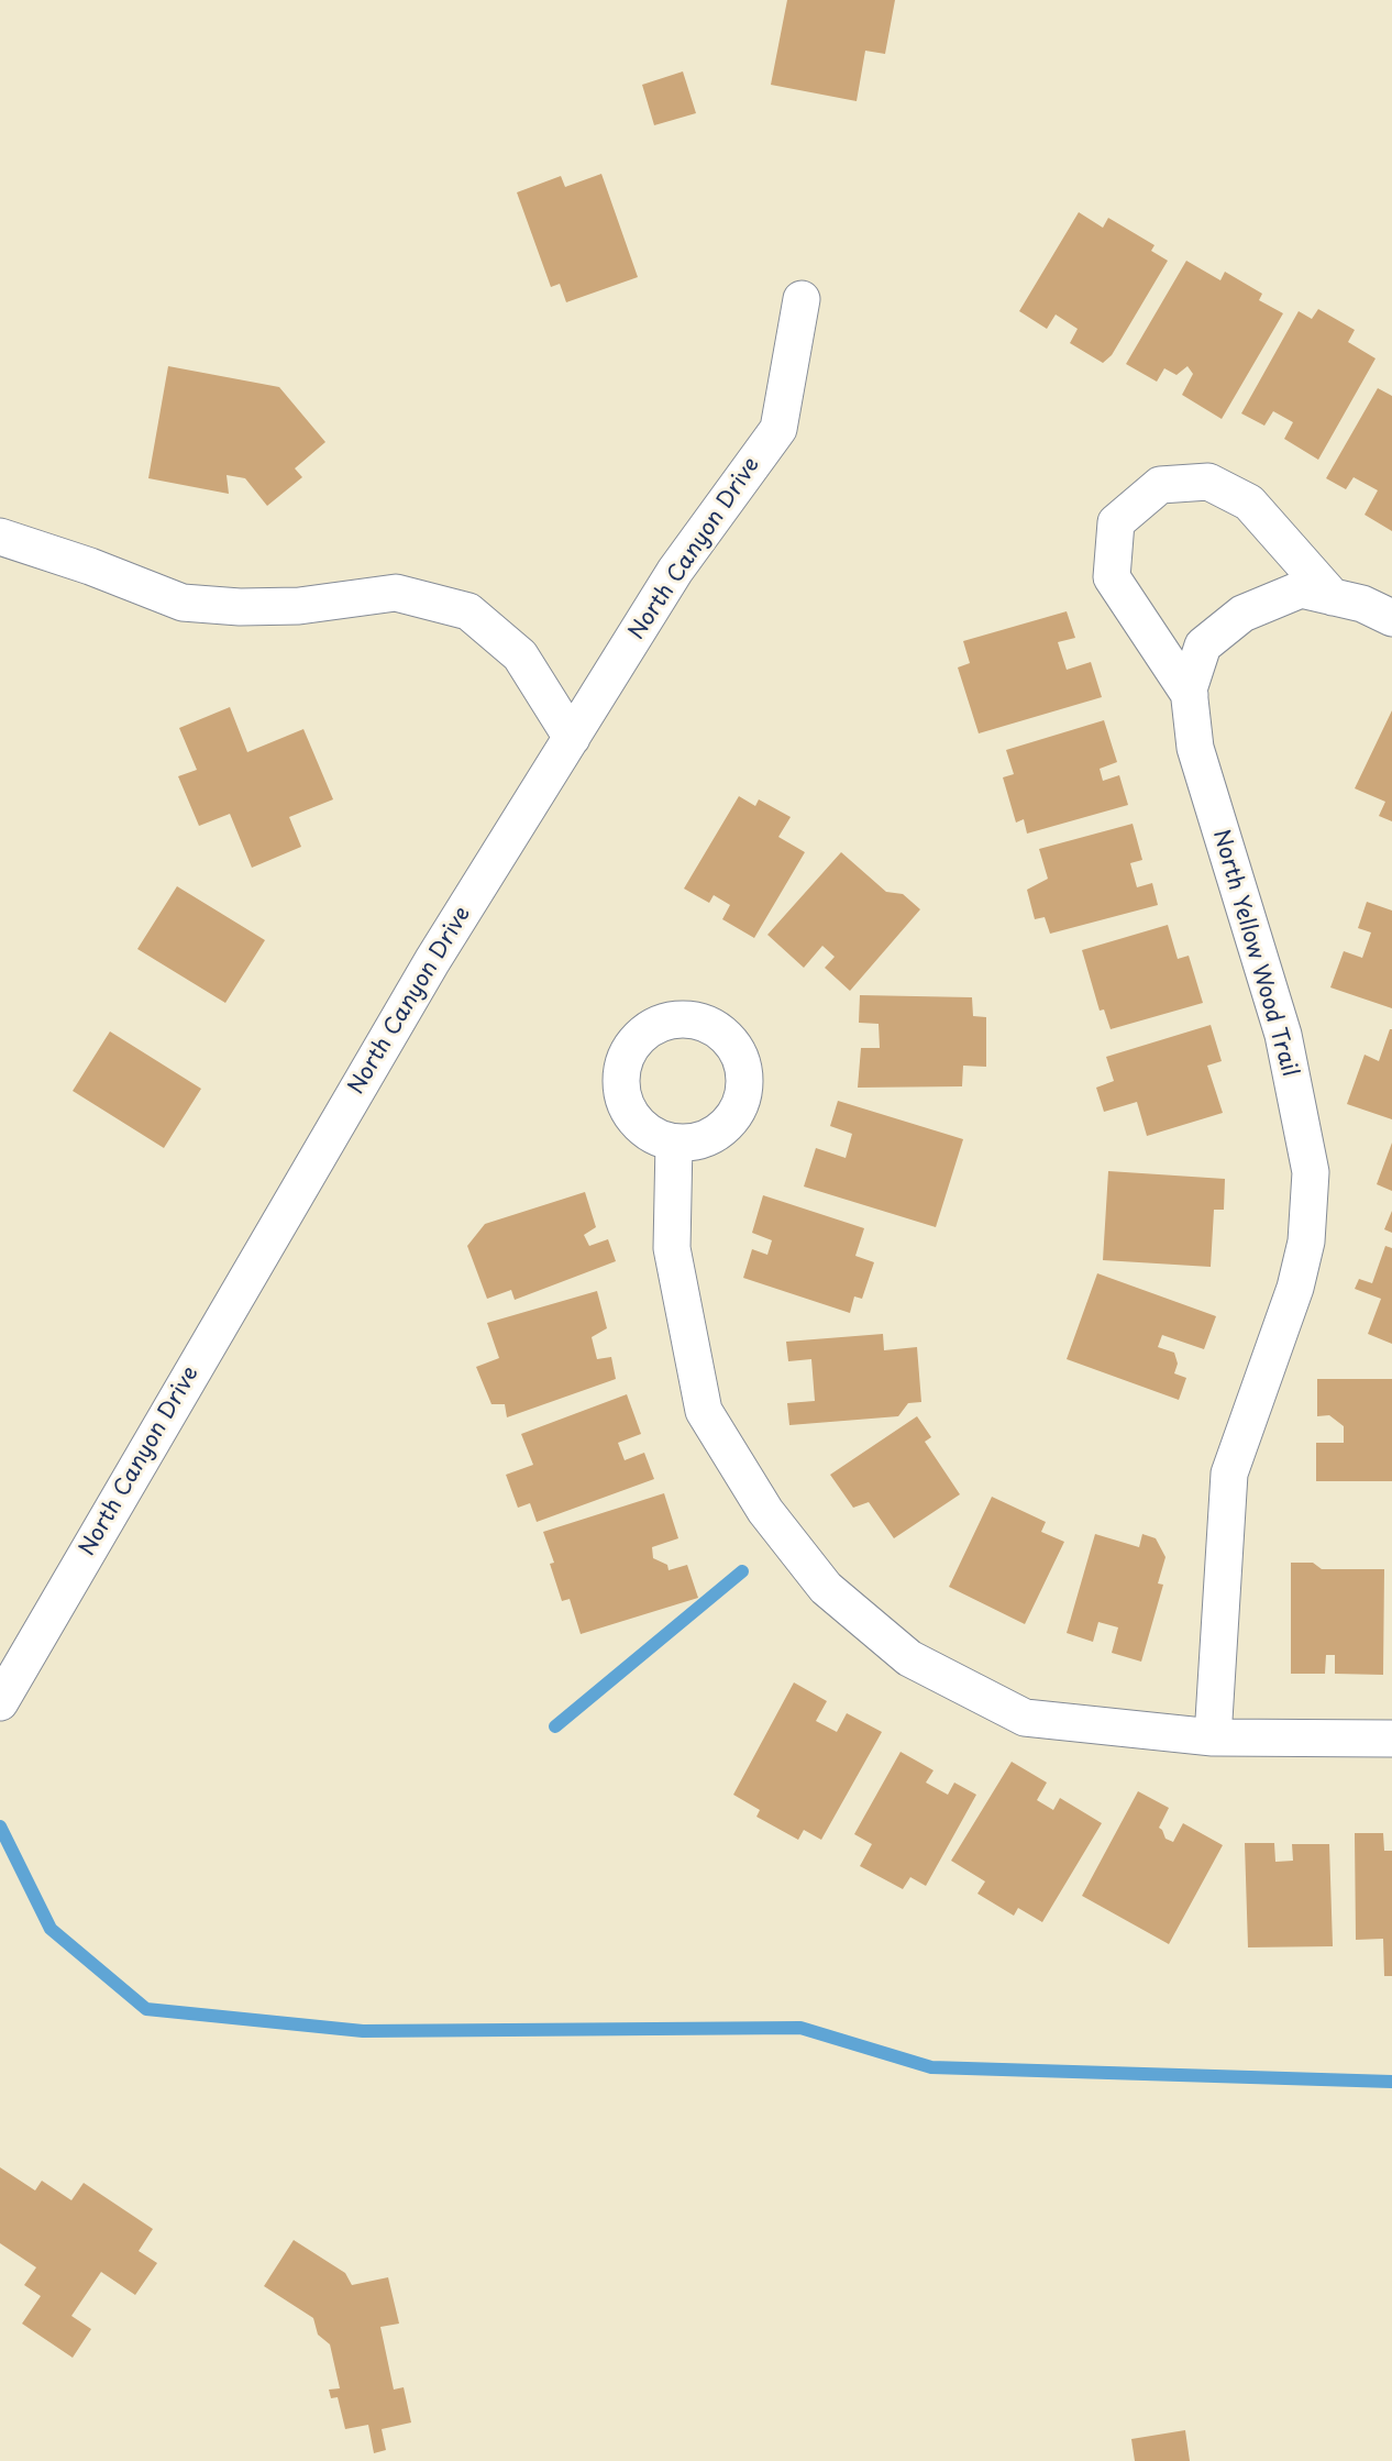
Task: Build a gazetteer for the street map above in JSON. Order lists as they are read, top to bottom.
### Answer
{
  "streets": {
    "street": ["North Canyon Drive", "North Yellow Wood Trail"]
  }
}
